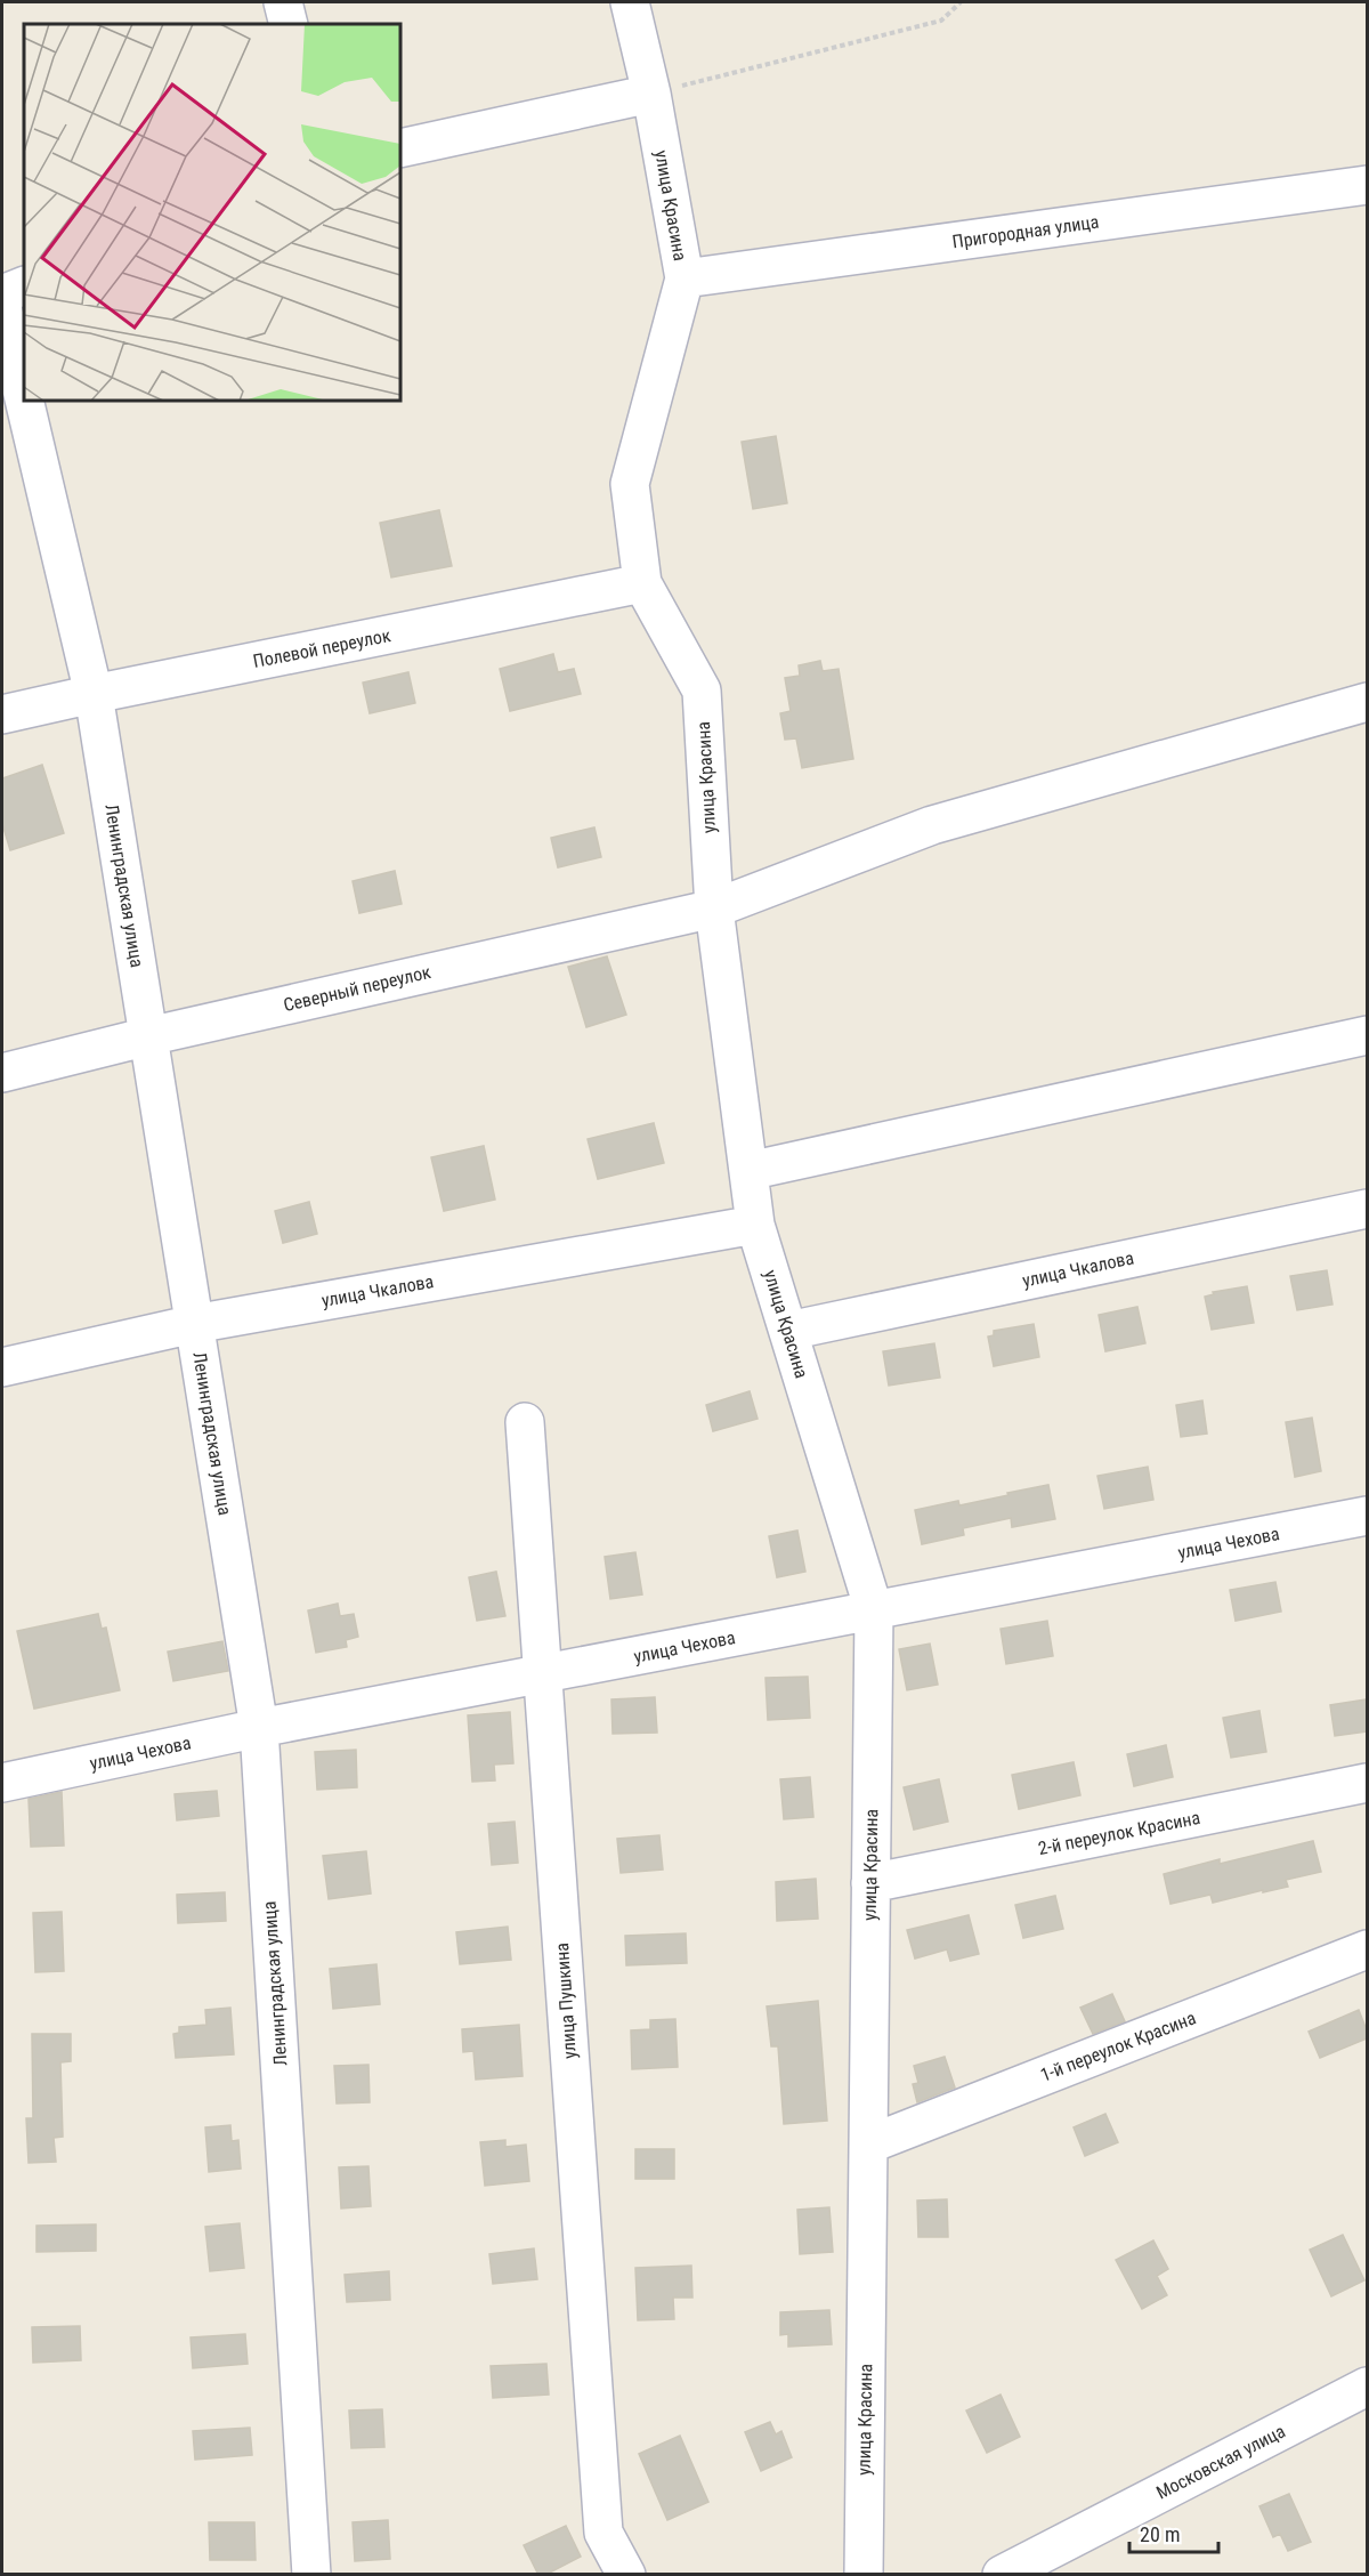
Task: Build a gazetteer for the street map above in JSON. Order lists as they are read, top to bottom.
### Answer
{
  "streets": {
    "street": [
      "улица Красина",
      "Пригородная улица",
      "Полевой переулок",
      "Ленинградская улица",
      "Северный переулок",
      "улица Чкалова",
      "улица Чехова",
      "2-й переулок Красина",
      "улица Пушкина",
      "1-й переулок Красина",
      "Московская улица"
    ]
  },
  "crossings": [
    ["улица Красина", "Пригородная улица"],
    ["улица Красина", "Полевой переулок"],
    ["улица Красина", "Северный переулок"],
    ["улица Красина", "улица Чкалова"],
    ["улица Красина", "улица Чехова"],
    ["улица Красина", "2-й переулок Красина"],
    ["улица Красина", "1-й переулок Красина"],
    ["Полевой переулок", "Ленинградская улица"],
    ["Ленинградская улица", "Северный переулок"],
    ["Ленинградская улица", "улица Чкалова"],
    ["Ленинградская улица", "улица Чехова"],
    ["улица Чехова", "улица Пушкина"]
  ],
  "scale_bar": "20 m"
}
